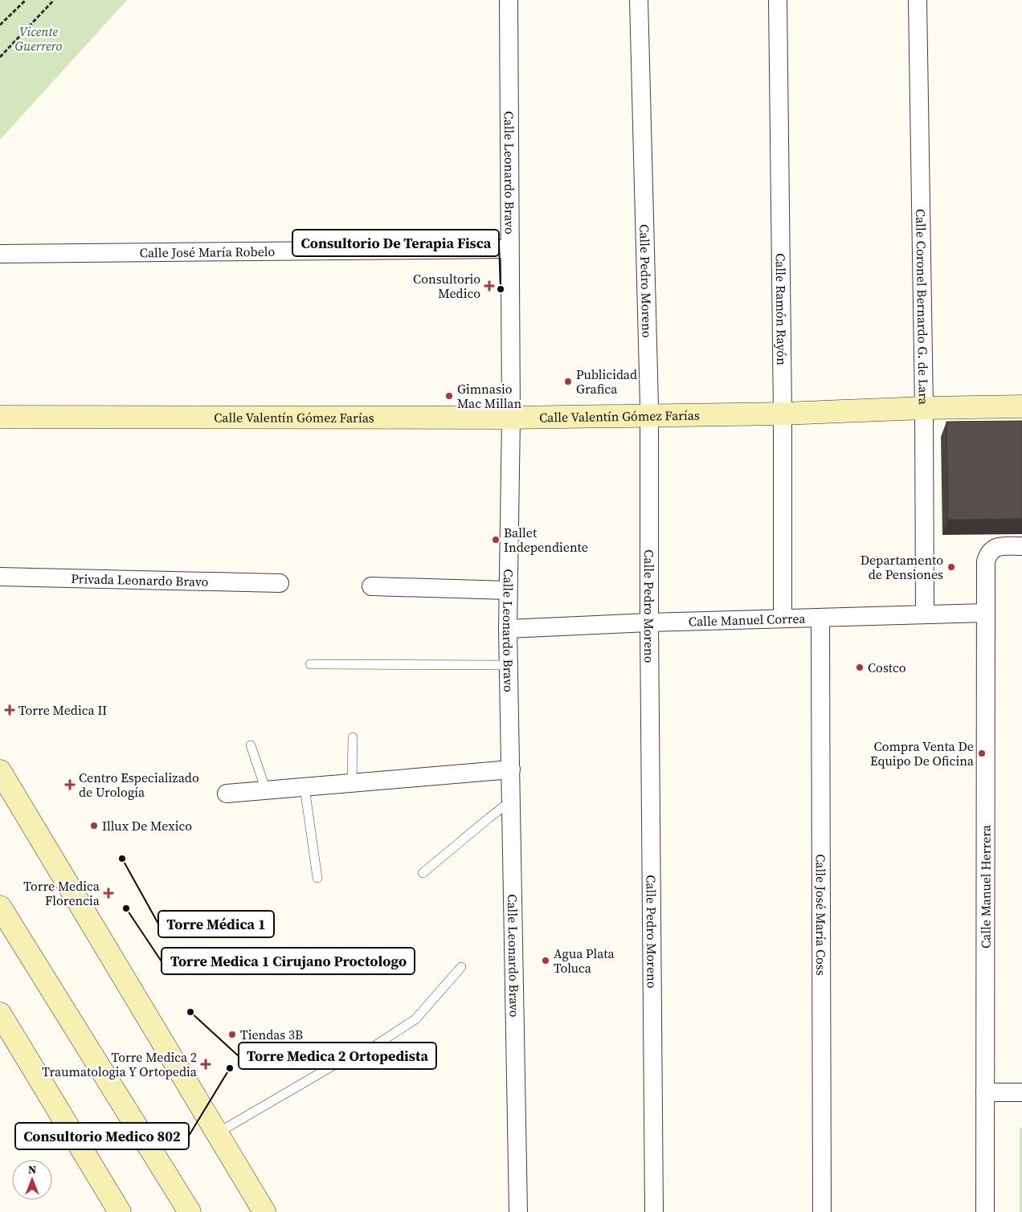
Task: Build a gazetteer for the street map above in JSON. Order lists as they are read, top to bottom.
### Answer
{
  "streets": {
    "main road": ["Calle Valentín Gómez Farías"],
    "street": [
      "Calle Leonardo Bravo",
      "Calle José María Robelo",
      "Calle Pedro Moreno",
      "Calle Coronel Bernardo G. de Lara",
      "Calle Ramón Rayón",
      "Privada Leonardo Bravo",
      "Calle Manuel Correa",
      "Calle Manuel Herrera",
      "Calle José María Coss"
    ]
  },
  "crossings": [
    ["Calle Leonardo Bravo", "Calle José María Robelo"],
    ["Calle Leonardo Bravo", "Calle Valentín Gómez Farías"],
    ["Calle Leonardo Bravo", "Calle Manuel Correa"],
    ["Calle Pedro Moreno", "Calle Valentín Gómez Farías"],
    ["Calle Pedro Moreno", "Calle Manuel Correa"],
    ["Calle Coronel Bernardo G. de Lara", "Calle Valentín Gómez Farías"],
    ["Calle Coronel Bernardo G. de Lara", "Calle Manuel Correa"],
    ["Calle Ramón Rayón", "Calle Valentín Gómez Farías"],
    ["Calle Ramón Rayón", "Calle Manuel Correa"],
    ["Calle Manuel Correa", "Calle Manuel Herrera"],
    ["Calle Manuel Correa", "Calle José María Coss"]
  ],
  "parks": ["Vicente Guerrero"],
  "places": {
    "health": [
      "Consultorio Medico",
      "Torre Medica II",
      "Centro Especializado de Urología",
      "Torre Medica Florencia",
      "Torre Medica 2 Traumatologia Y Ortopedia"
    ],
    "other": [
      "Consultorio De Terapia Fisca",
      "Publicidad Grafica",
      "Gimnasio Mac Millan",
      "Ballet Independiente",
      "Departamento de Pensiones",
      "Costco",
      "Compra Venta De Equipo De Oficina",
      "Illux De Mexico",
      "Torre Médica 1",
      "Torre Medica 1 Cirujano Proctologo",
      "Agua Plata Toluca",
      "Torre Medica 2 Ortopedista",
      "Tiendas 3B",
      "Consultorio Medico 802"
    ]
  },
  "north": "top"
}
